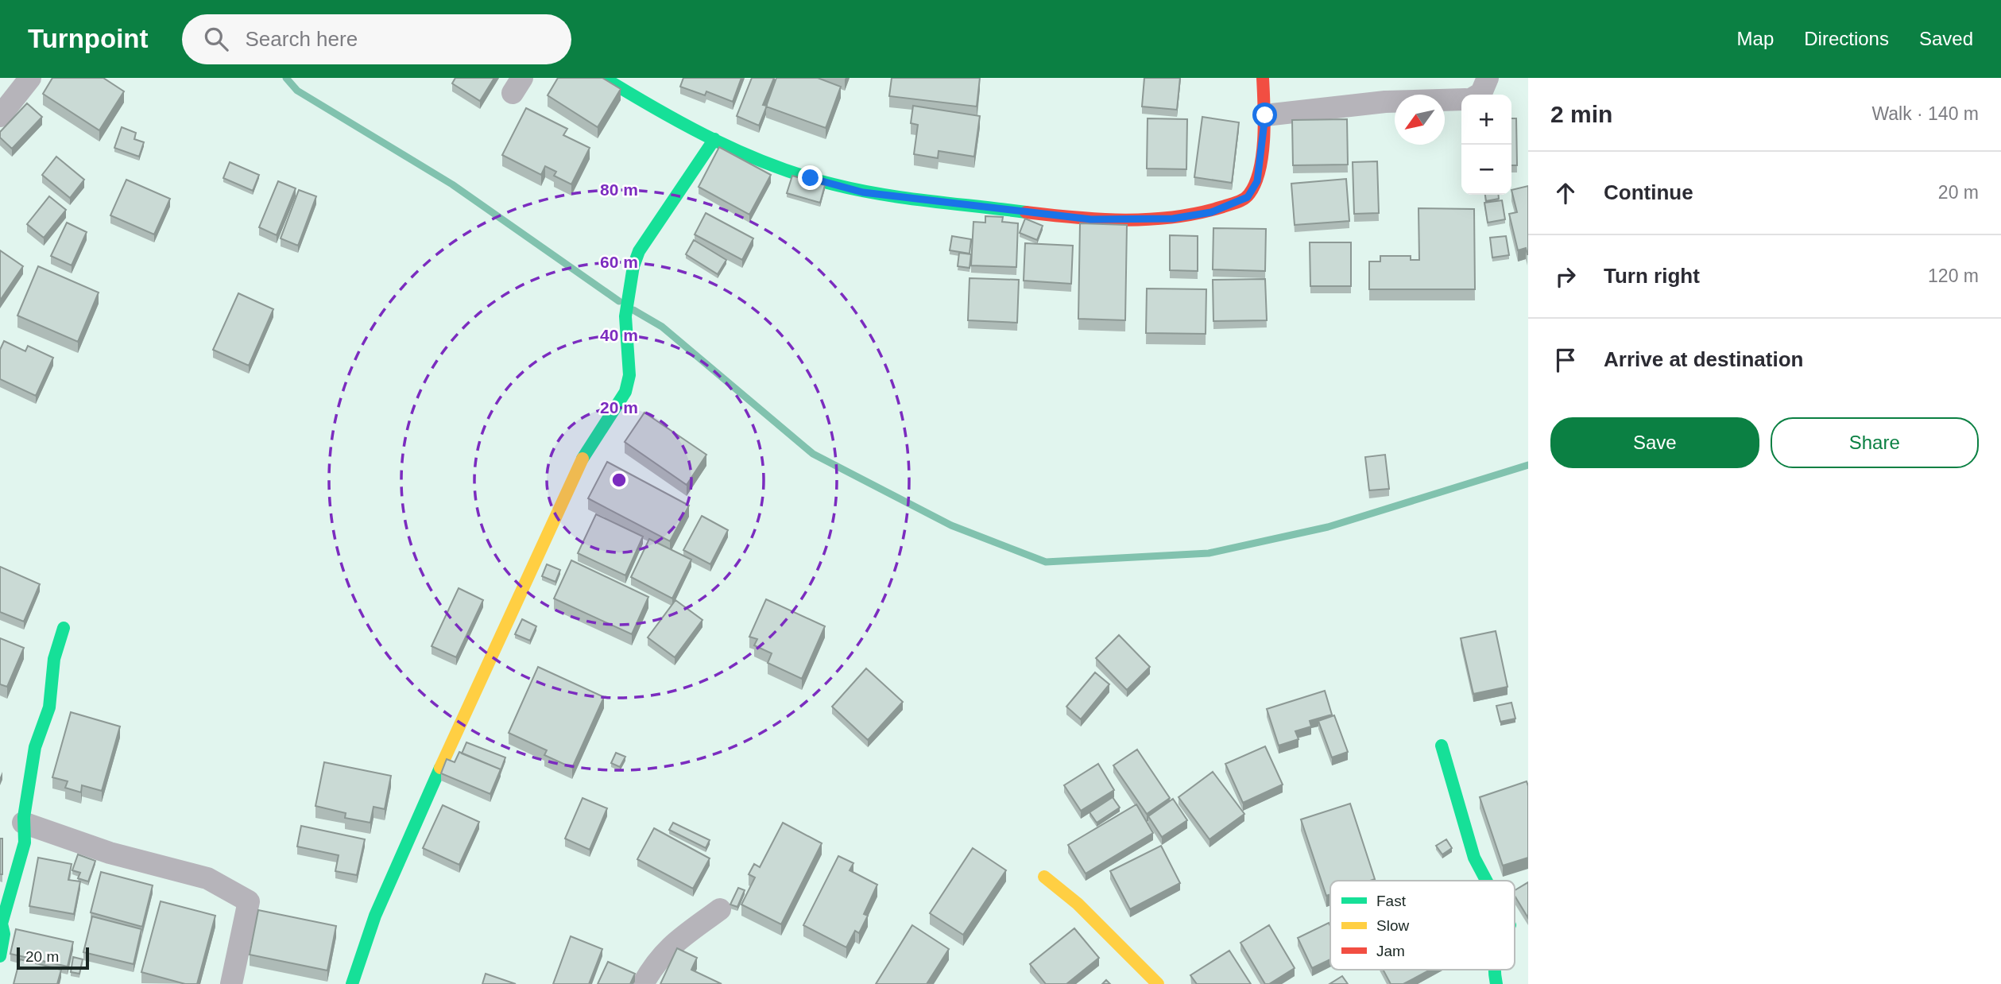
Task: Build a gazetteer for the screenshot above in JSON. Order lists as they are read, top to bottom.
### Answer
{
  "legend": ["Fast", "Slow", "Jam"],
  "scale_bar": "20 m",
  "north": "bottom left",
  "page": {
    "header": "Turnpoint",
    "search": "Search here",
    "nav": ["Map", "Directions", "Saved"],
    "heading": ["2 min", "Walk · 140 m"],
    "map_buttons": ["+", "−"],
    "list": [
      ["Continue", "20 m"],
      ["Turn right", "120 m"],
      "Arrive at destination"
    ],
    "buttons": ["Save", "Share"],
    "scale": "20 m"
  },
  "rings": [
    "80 m",
    "60 m",
    "40 m",
    "20 m"
  ]
}
